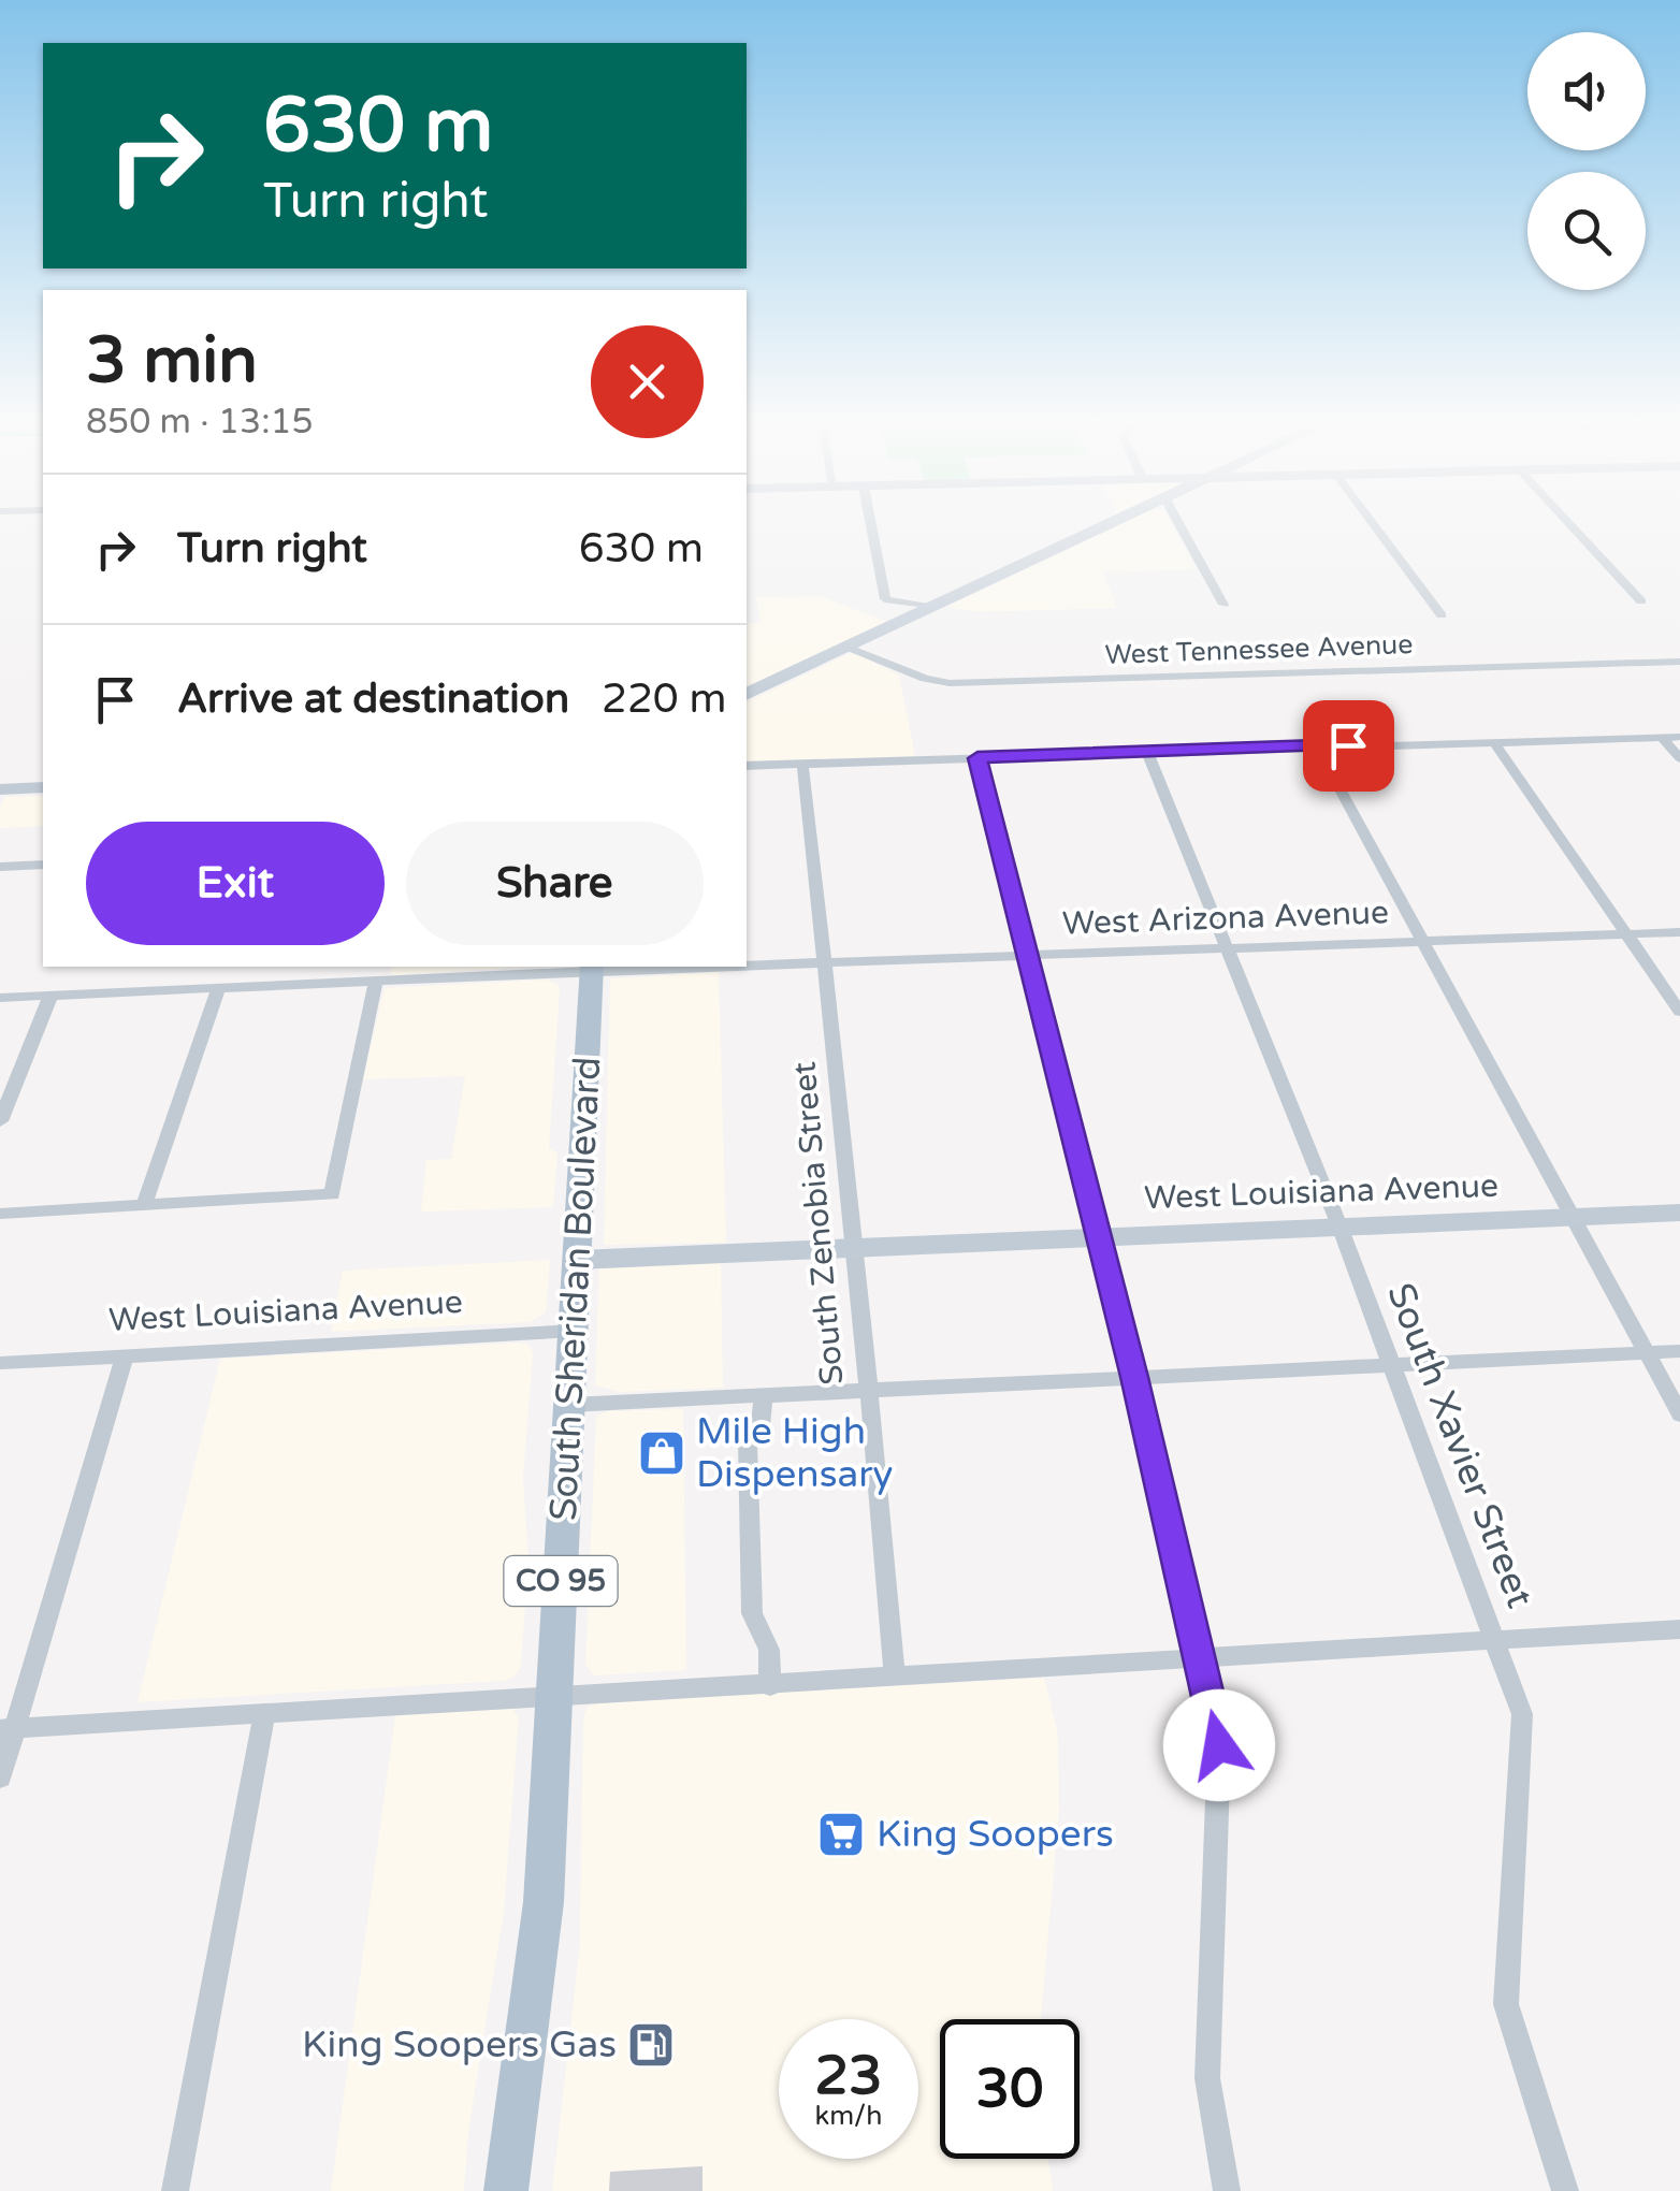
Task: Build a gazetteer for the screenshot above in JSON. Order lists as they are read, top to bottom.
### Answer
{
  "streets": {
    "main road": ["South Sheridan Boulevard", "CO 95"],
    "street": [
      "West Tennessee Avenue",
      "West Arizona Avenue",
      "West Louisiana Avenue",
      "South Zenobia Street",
      "South Xavier Street"
    ]
  },
  "crossings": [
    ["West Arizona Avenue", "South Zenobia Street"],
    ["West Arizona Avenue", "South Sheridan Boulevard"],
    ["West Arizona Avenue", "South Xavier Street"],
    ["West Louisiana Avenue", "South Zenobia Street"],
    ["West Louisiana Avenue", "South Sheridan Boulevard"],
    ["West Louisiana Avenue", "South Xavier Street"]
  ],
  "places": {
    "shop": ["Mile High Dispensary"],
    "supermarket": ["King Soopers"],
    "fuel station": ["King Soopers Gas"]
  },
  "page": {
    "turn": ["630 m", "Turn right"],
    "heading": ["3 min", "850 m · 13:15"],
    "list": [
      {
        "name": "Turn right",
        "value": "630 m"
      },
      {
        "name": "Arrive at destination",
        "value": "220 m"
      }
    ],
    "buttons": ["Exit", "Share"],
    "speed": "23 km/h",
    "limit": "30"
  }
}
